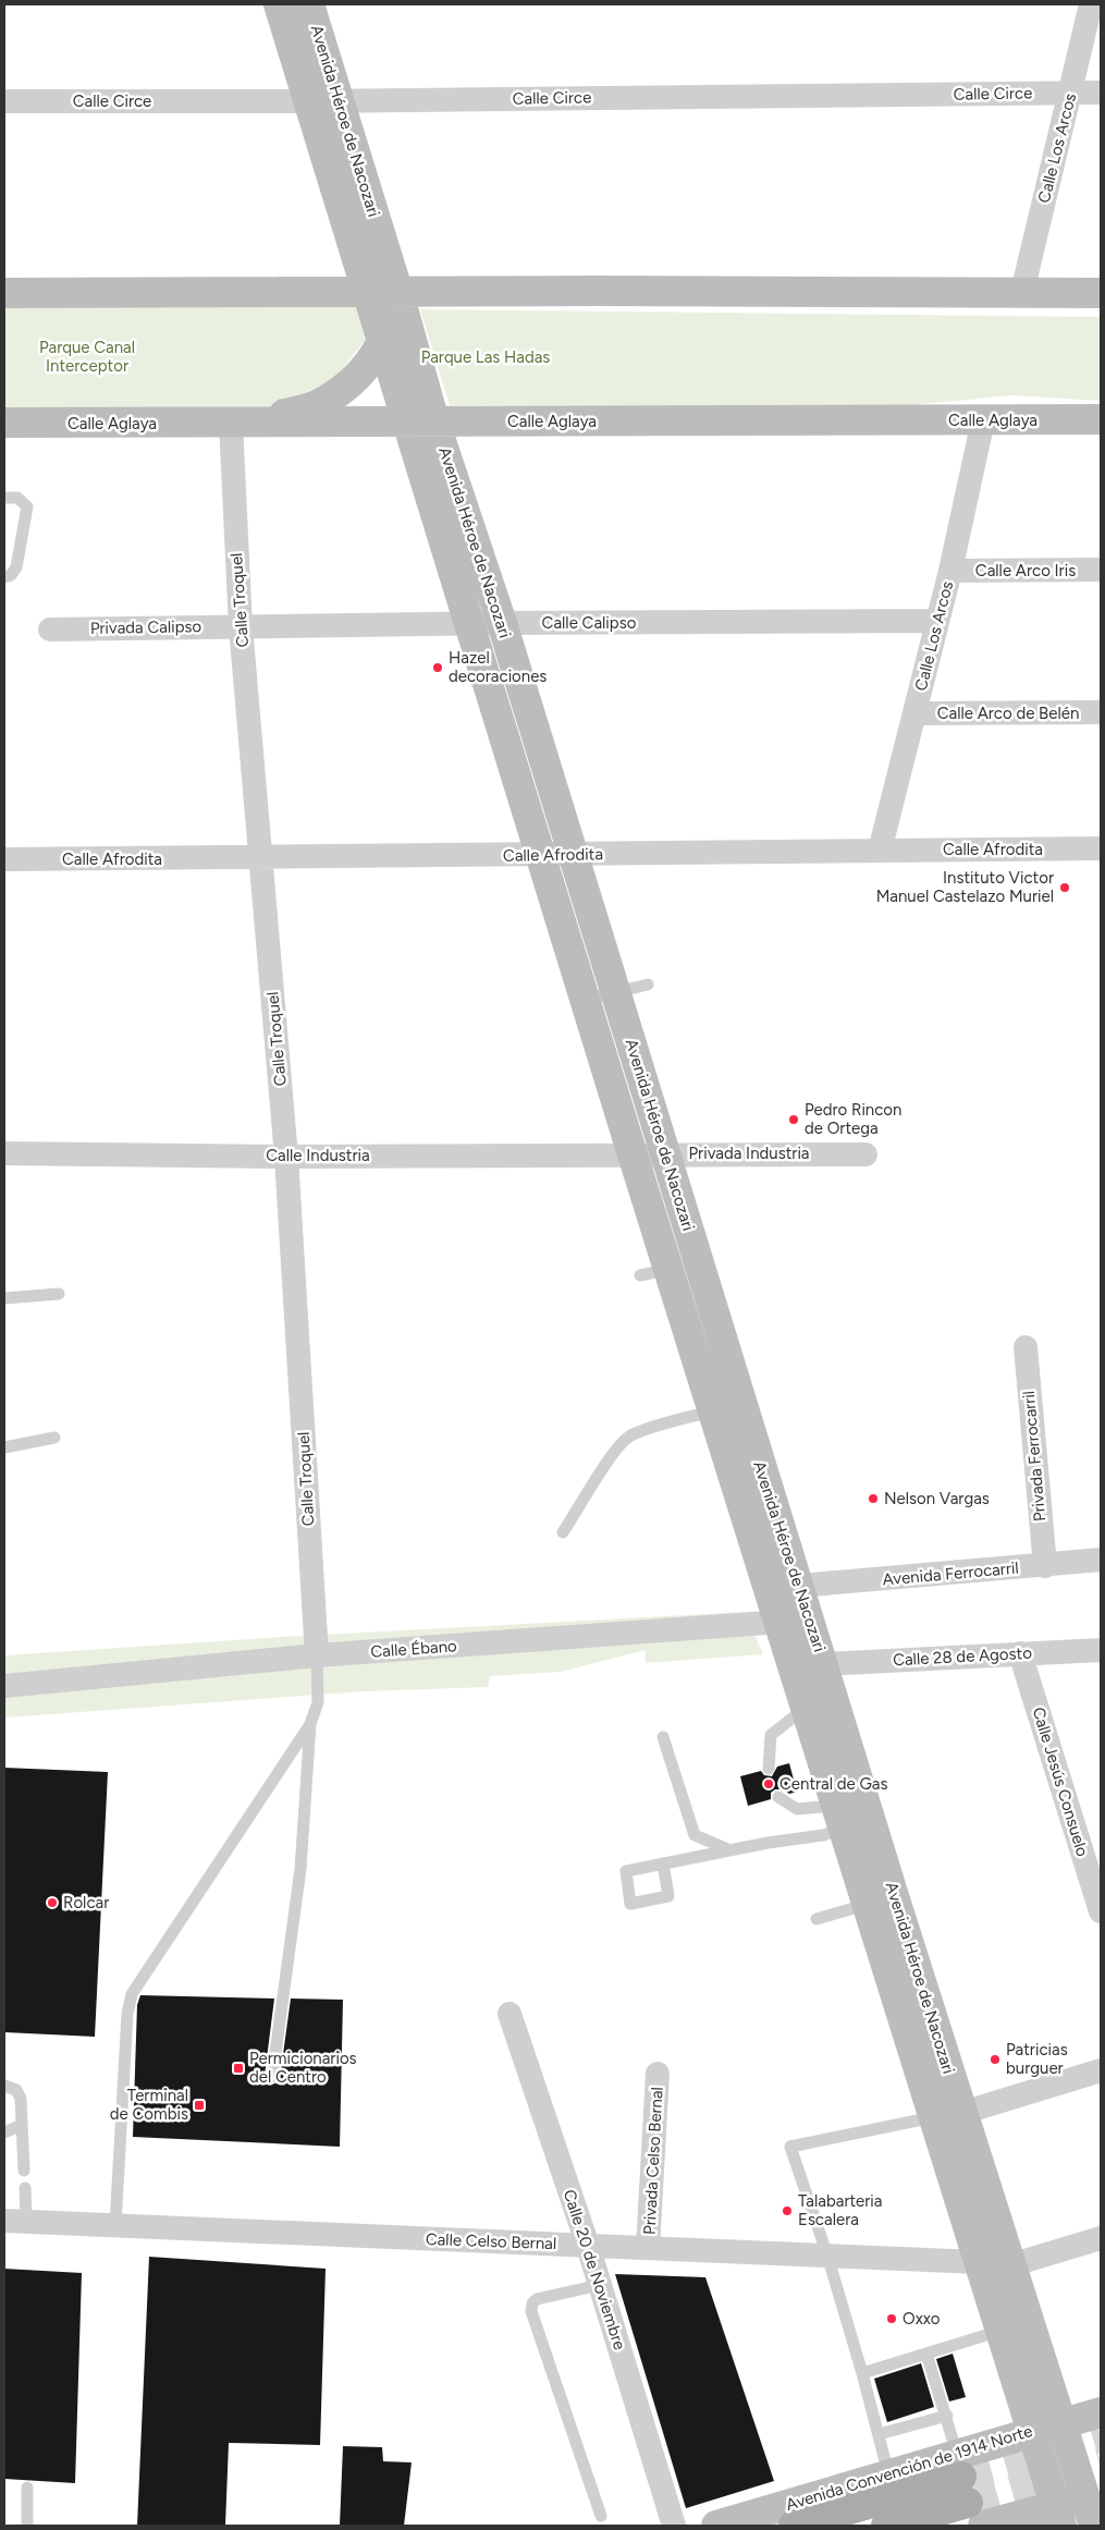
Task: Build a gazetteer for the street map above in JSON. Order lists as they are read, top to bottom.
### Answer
{
  "streets": {
    "main road": ["Avenida Héroe de Nacozari", "Calle Aglaya", "Avenida Convención de 1914 Norte"],
    "street": [
      "Calle Circe",
      "Calle Los Arcos",
      "Calle Arco Iris",
      "Calle Troquel",
      "Calle Calipso",
      "Privada Calipso",
      "Calle Arco de Belén",
      "Calle Afrodita",
      "Privada Industria",
      "Calle Industria",
      "Privada Ferrocarril",
      "Avenida Ferrocarril",
      "Calle Ébano",
      "Calle 28 de Agosto",
      "Calle Jesús Consuelo",
      "Privada Celso Bernal",
      "Calle Celso Bernal",
      "Calle 20 de Noviembre"
    ]
  },
  "crossings": [
    ["Calle Circe", "Avenida Héroe de Nacozari"],
    ["Calle Circe", "Calle Los Arcos"],
    ["Avenida Héroe de Nacozari", "Calle Aglaya"],
    ["Avenida Héroe de Nacozari", "Calle Calipso"],
    ["Avenida Héroe de Nacozari", "Calle Afrodita"],
    ["Avenida Héroe de Nacozari", "Privada Industria"],
    ["Avenida Héroe de Nacozari", "Calle Industria"],
    ["Avenida Héroe de Nacozari", "Avenida Ferrocarril"],
    ["Avenida Héroe de Nacozari", "Calle Ébano"],
    ["Avenida Héroe de Nacozari", "Calle 28 de Agosto"],
    ["Avenida Héroe de Nacozari", "Calle Celso Bernal"],
    ["Avenida Héroe de Nacozari", "Avenida Convención de 1914 Norte"],
    ["Calle Los Arcos", "Calle Aglaya"],
    ["Calle Los Arcos", "Calle Arco Iris"],
    ["Calle Los Arcos", "Calle Calipso"],
    ["Calle Los Arcos", "Calle Arco de Belén"],
    ["Calle Los Arcos", "Calle Afrodita"],
    ["Calle Aglaya", "Calle Troquel"],
    ["Calle Troquel", "Calle Calipso"],
    ["Calle Troquel", "Privada Calipso"],
    ["Calle Troquel", "Calle Afrodita"],
    ["Calle Troquel", "Calle Industria"],
    ["Calle Troquel", "Calle Ébano"],
    ["Calle Calipso", "Privada Calipso"],
    ["Privada Industria", "Calle Industria"],
    ["Privada Ferrocarril", "Avenida Ferrocarril"],
    ["Calle 28 de Agosto", "Calle Jesús Consuelo"],
    ["Privada Celso Bernal", "Calle Celso Bernal"],
    ["Calle Celso Bernal", "Calle 20 de Noviembre"]
  ],
  "parks": ["Parque Canal Interceptor", "Parque Las Hadas"],
  "places": {
    "other": [
      "Hazel decoraciones",
      "Instituto Victor Manuel Castelazo Muriel",
      "Pedro Rincon de Ortega",
      "Nelson Vargas",
      "Central de Gas",
      "Rolcar",
      "Patricias burguer",
      "Talabarteria Escalera",
      "Oxxo"
    ],
    "transit": ["Permicionarios del Centro", "Terminal de Combis"]
  }
}
